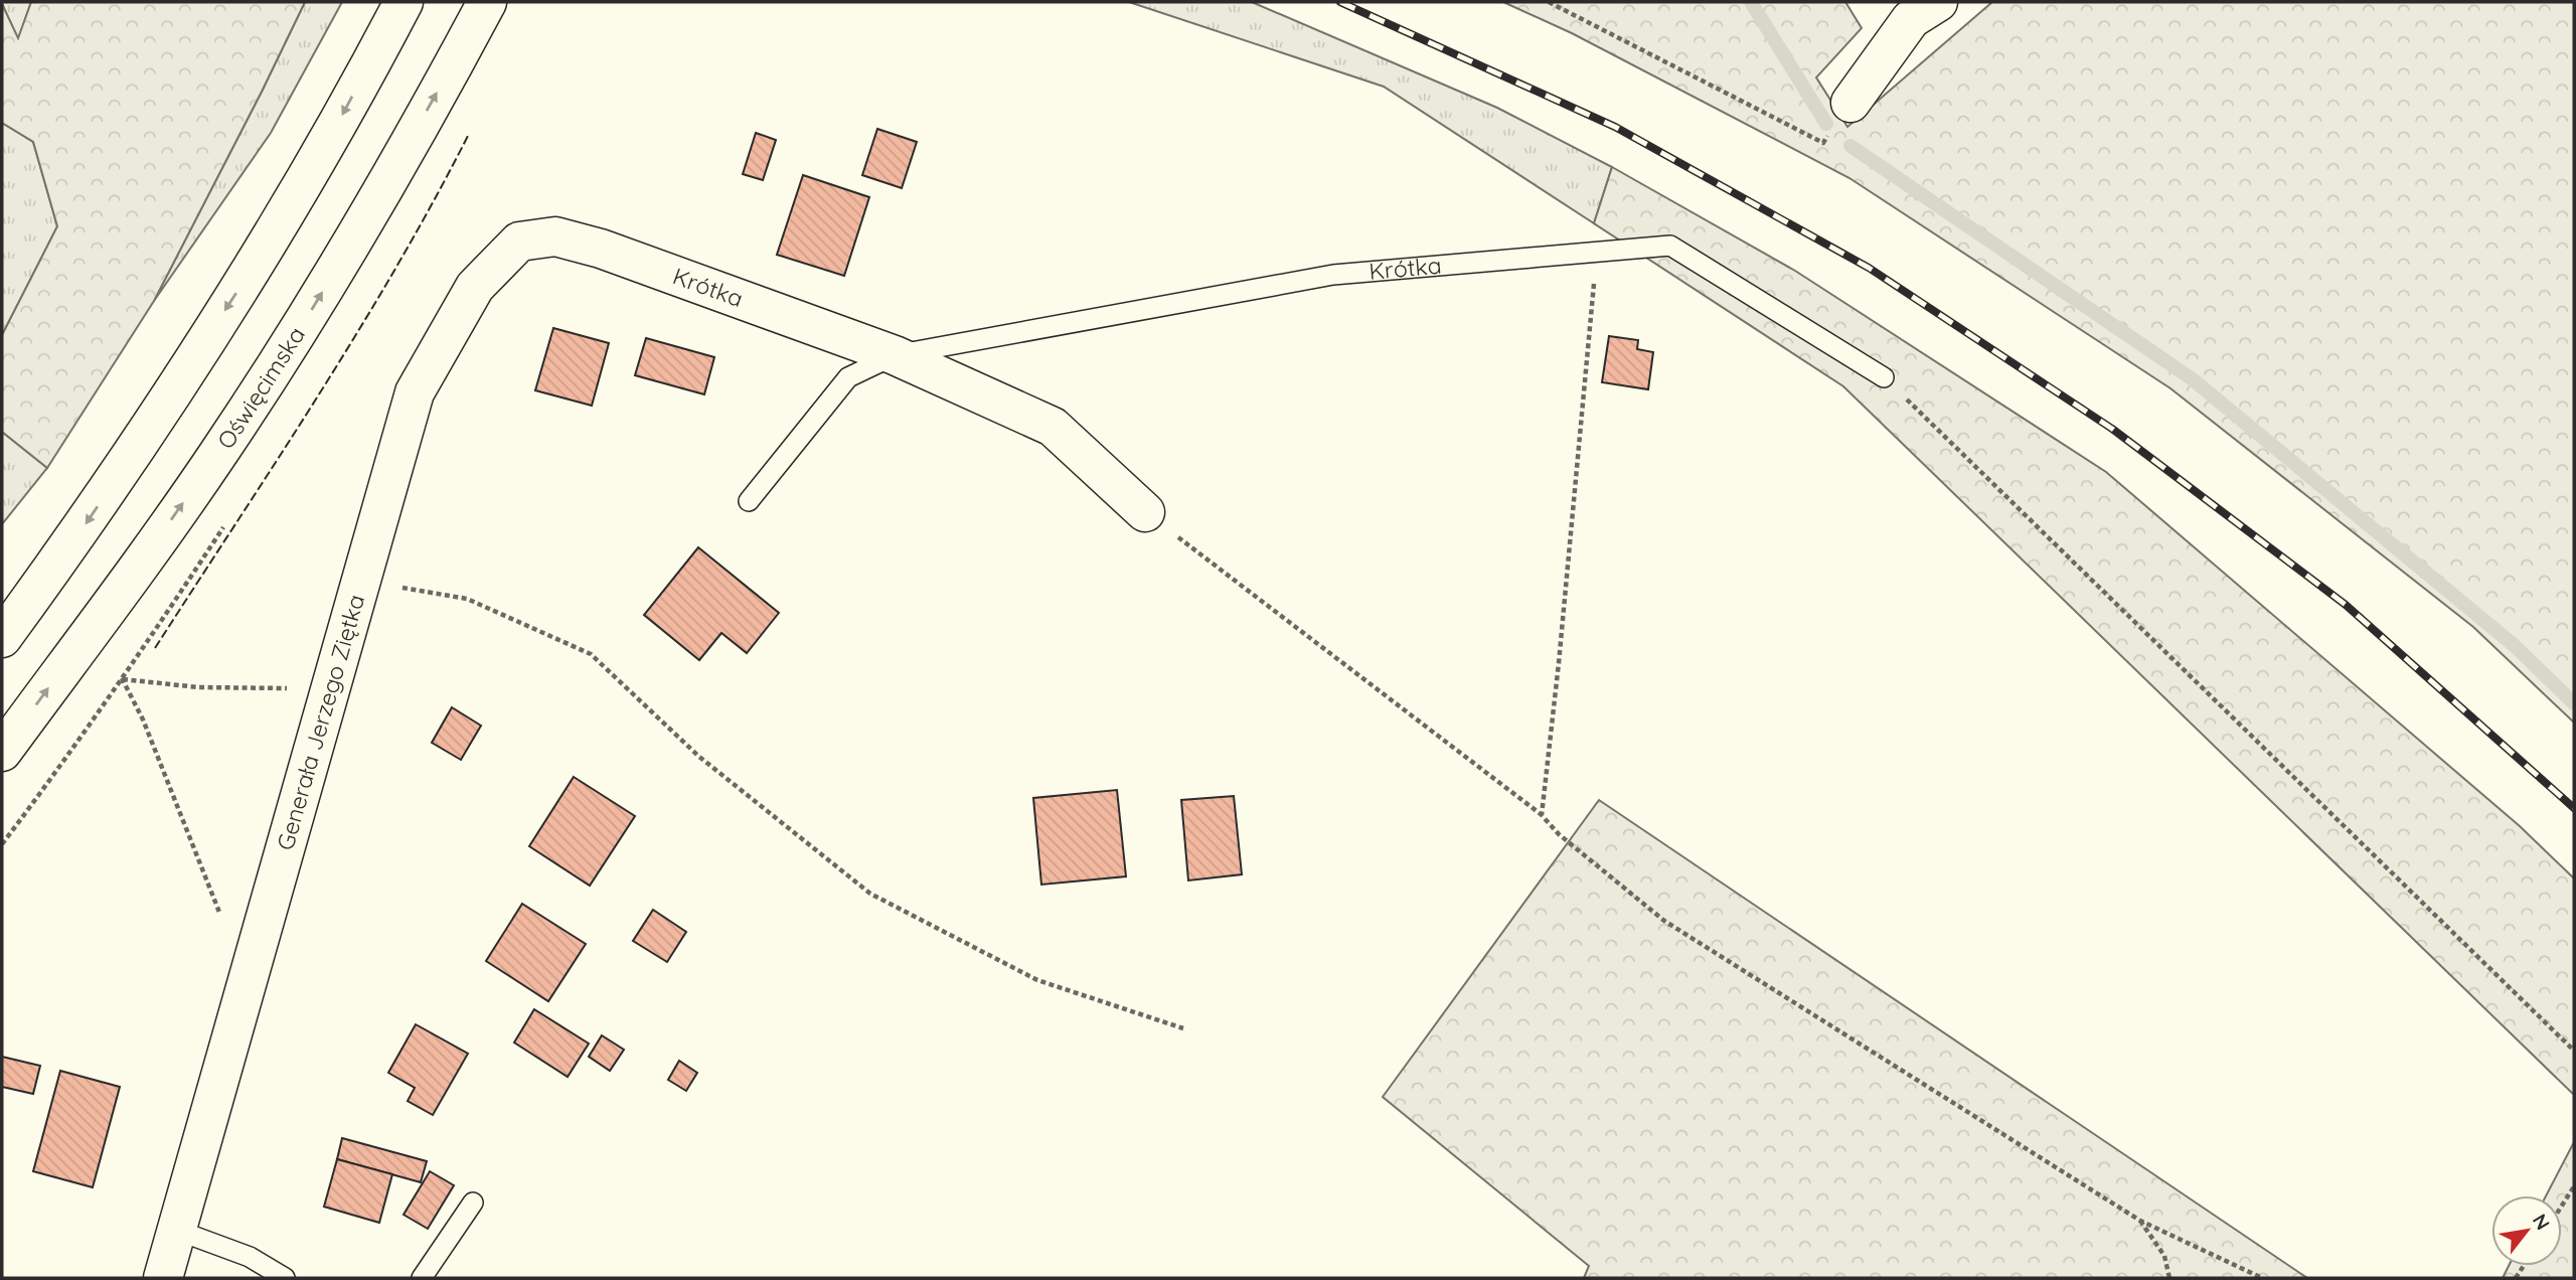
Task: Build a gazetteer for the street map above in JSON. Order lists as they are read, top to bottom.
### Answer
{
  "streets": {
    "street": ["Krótka", "Oświęcimska", "Generała Jerzego Ziętka"]
  },
  "crossings": [
    ["Krótka", "Generała Jerzego Ziętka"]
  ],
  "north": "top right"
}
